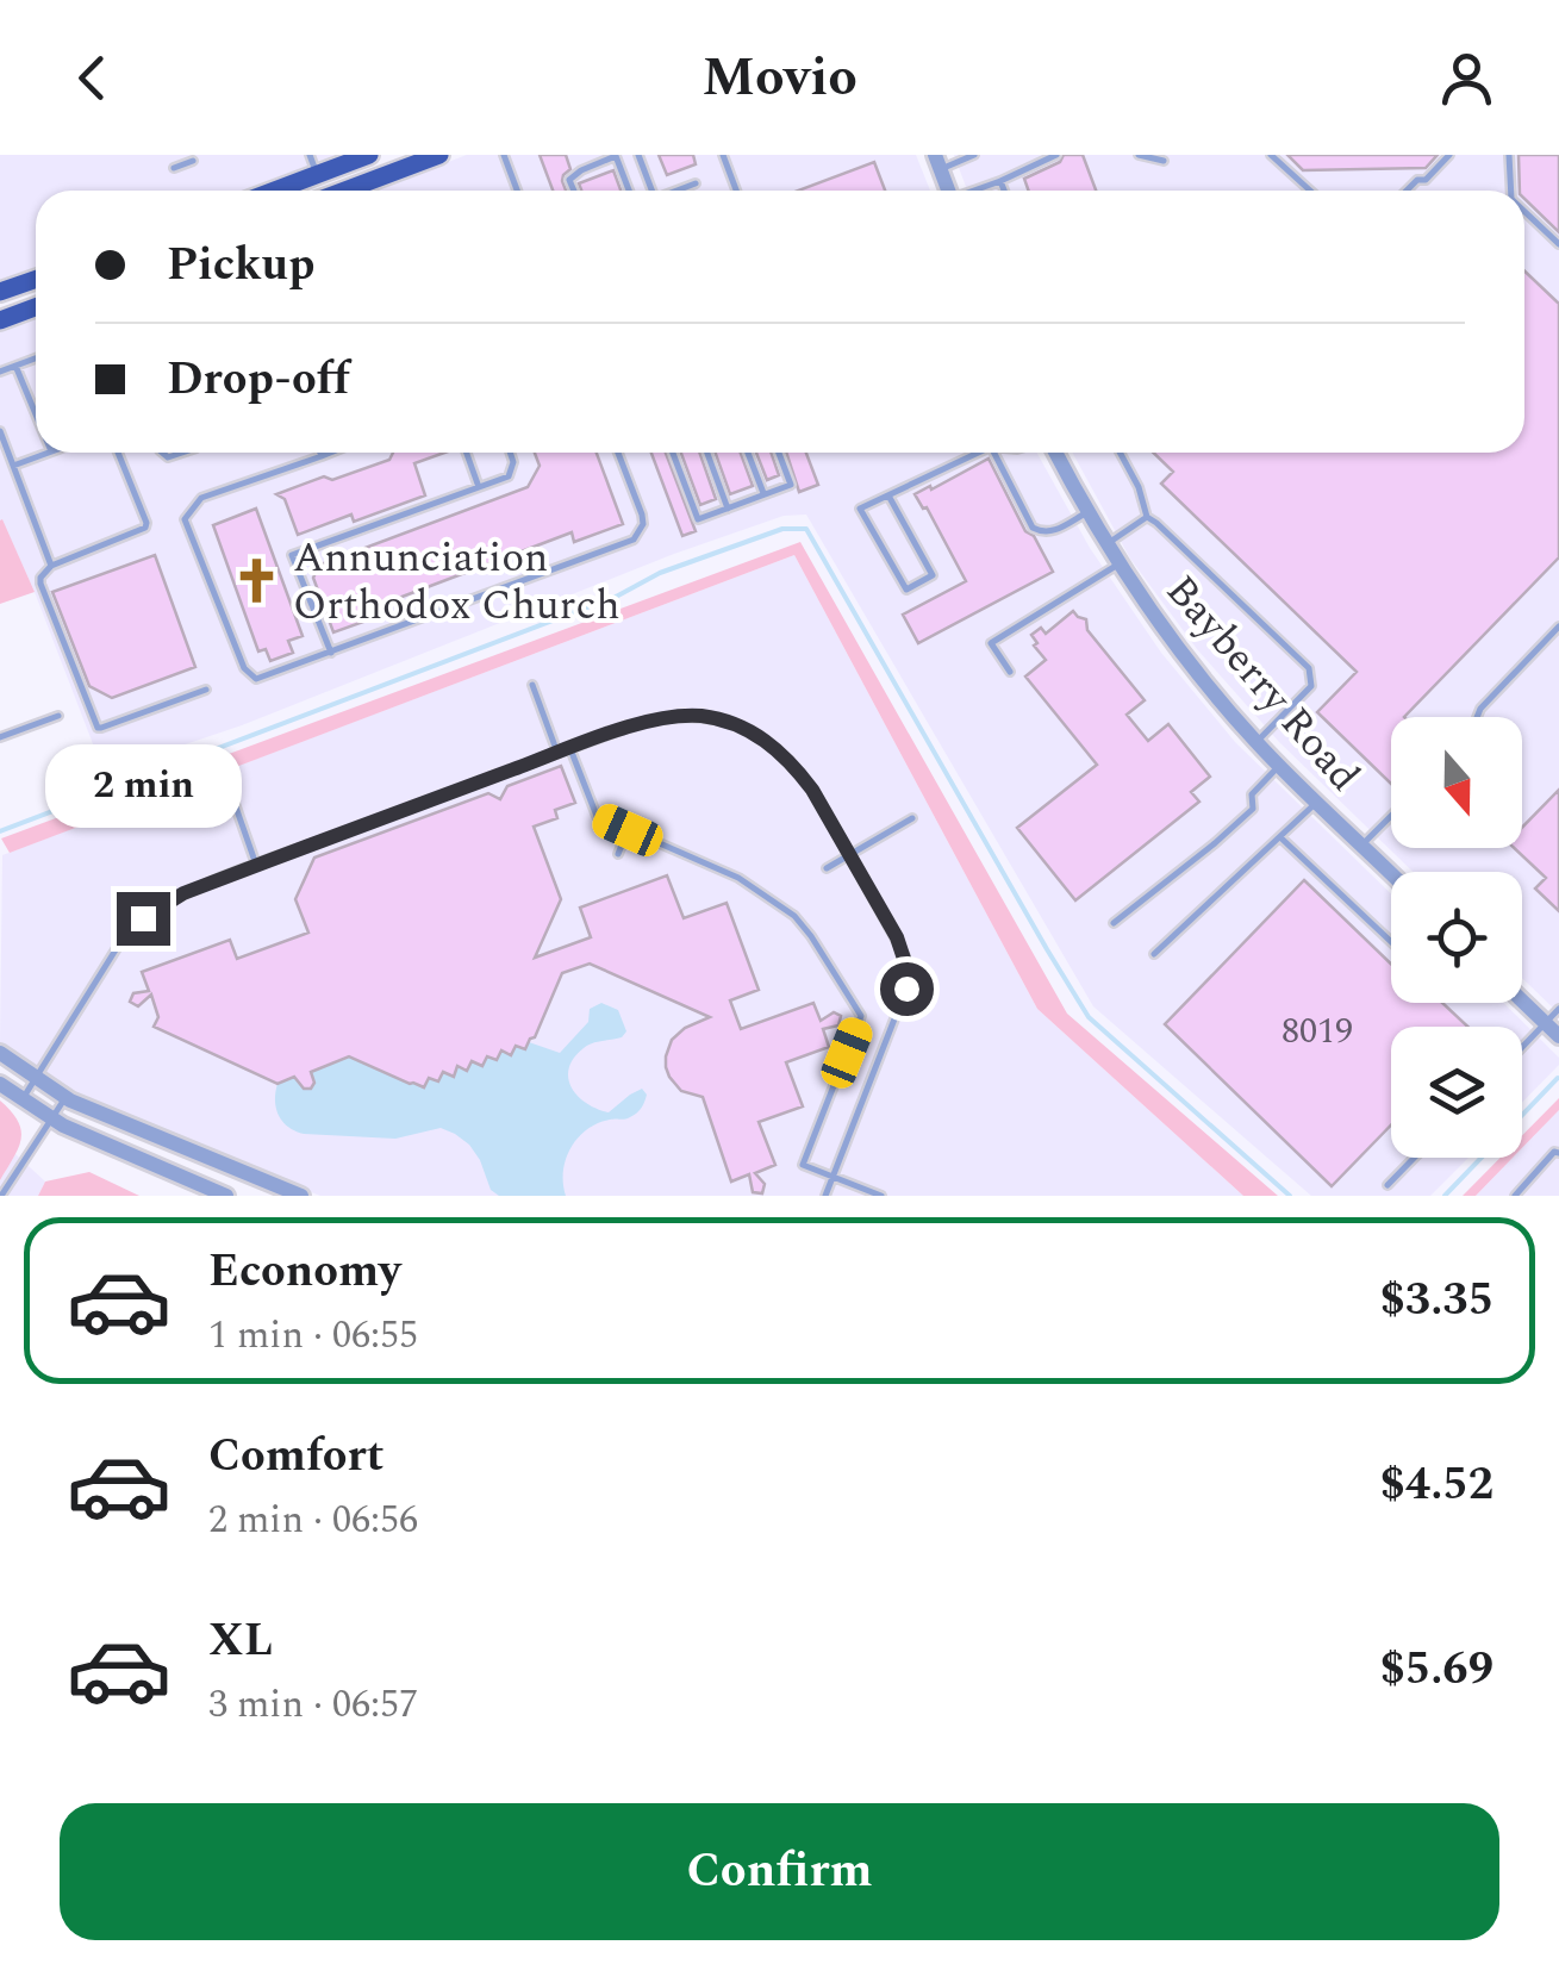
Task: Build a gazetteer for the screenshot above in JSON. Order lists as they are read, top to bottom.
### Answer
{
  "streets": {
    "street": ["Bayberry Road"]
  },
  "places": {
    "church": ["Annunciation Orthodox Church"]
  },
  "house_numbers": ["8019"],
  "north": "bottom",
  "page": {
    "header": "Movio",
    "banner": ["Pickup", "Drop-off"],
    "bubble": "2 min",
    "list": [
      {
        "name": "Economy",
        "note": "1 min · 06:55",
        "value": "$3.35"
      },
      {
        "name": "Comfort",
        "note": "2 min · 06:56",
        "value": "$4.52"
      },
      {
        "name": "XL",
        "note": "3 min · 06:57",
        "value": "$5.69"
      }
    ],
    "buttons": "Confirm"
  }
}
